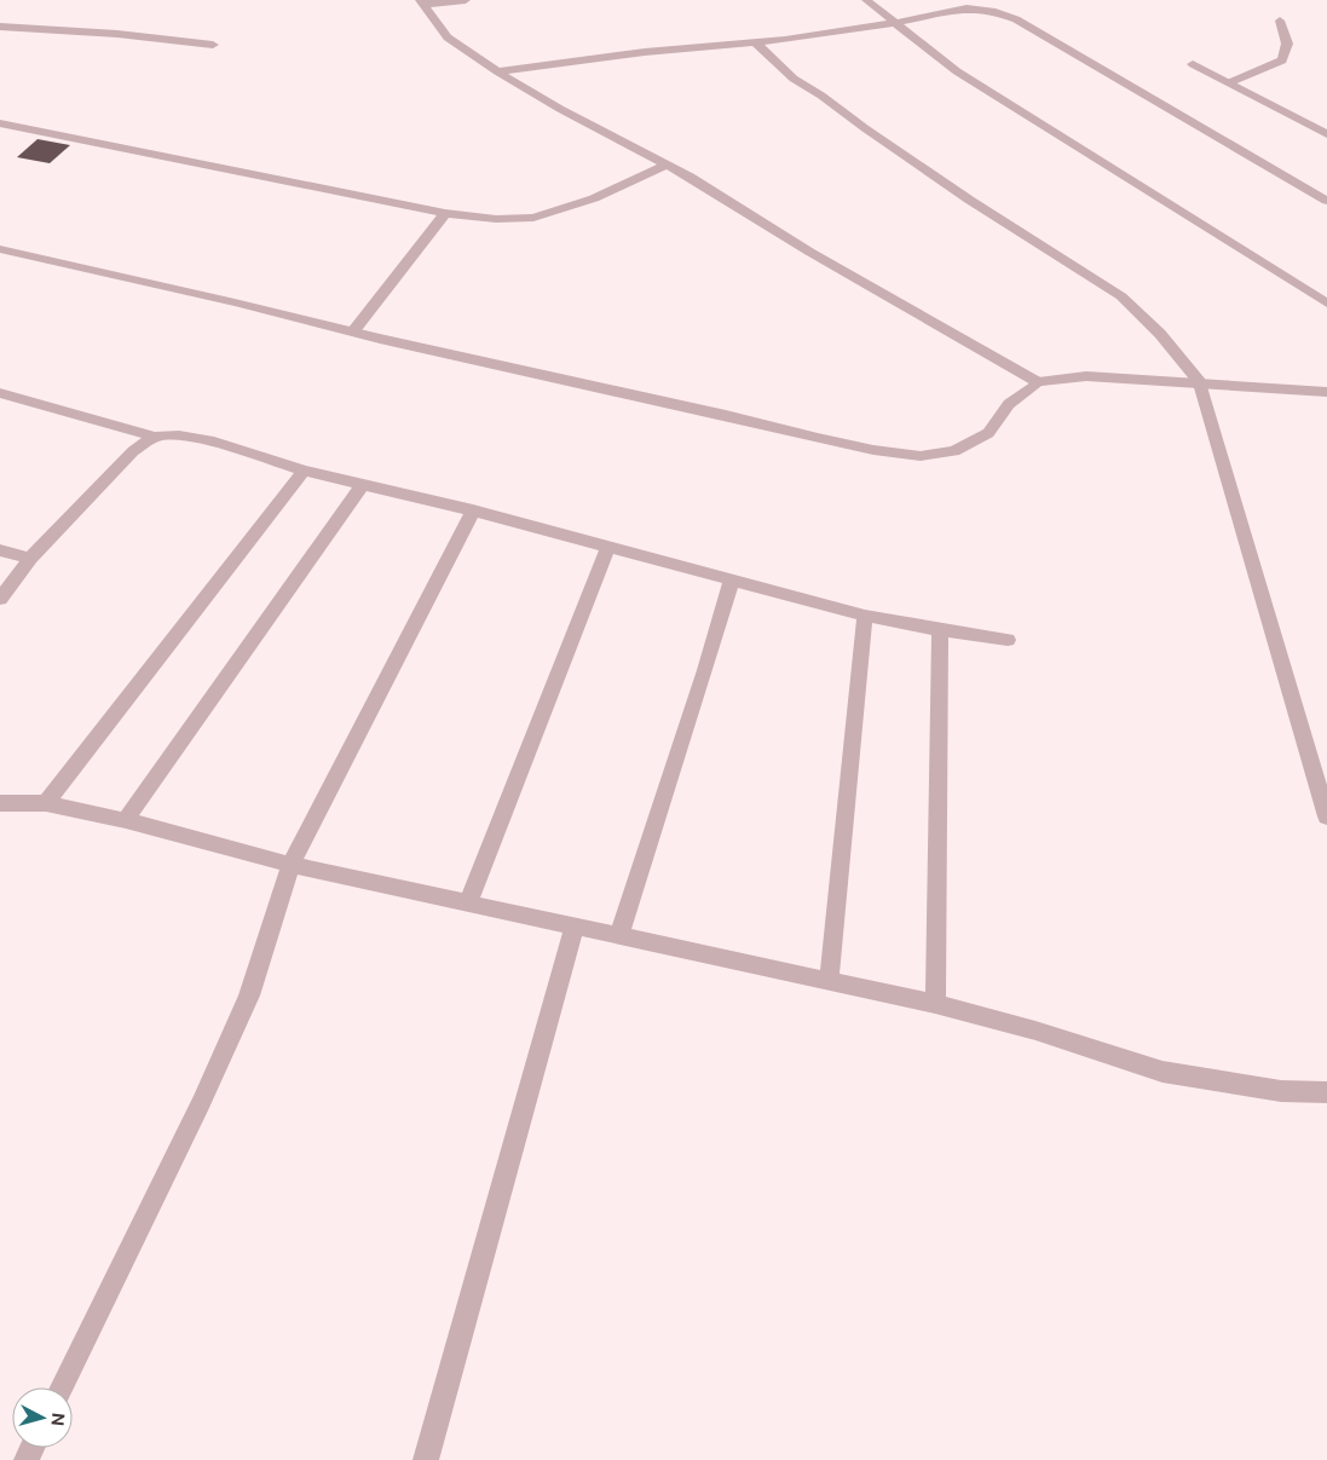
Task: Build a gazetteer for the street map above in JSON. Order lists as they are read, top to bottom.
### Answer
{
  "north": "right"
}
